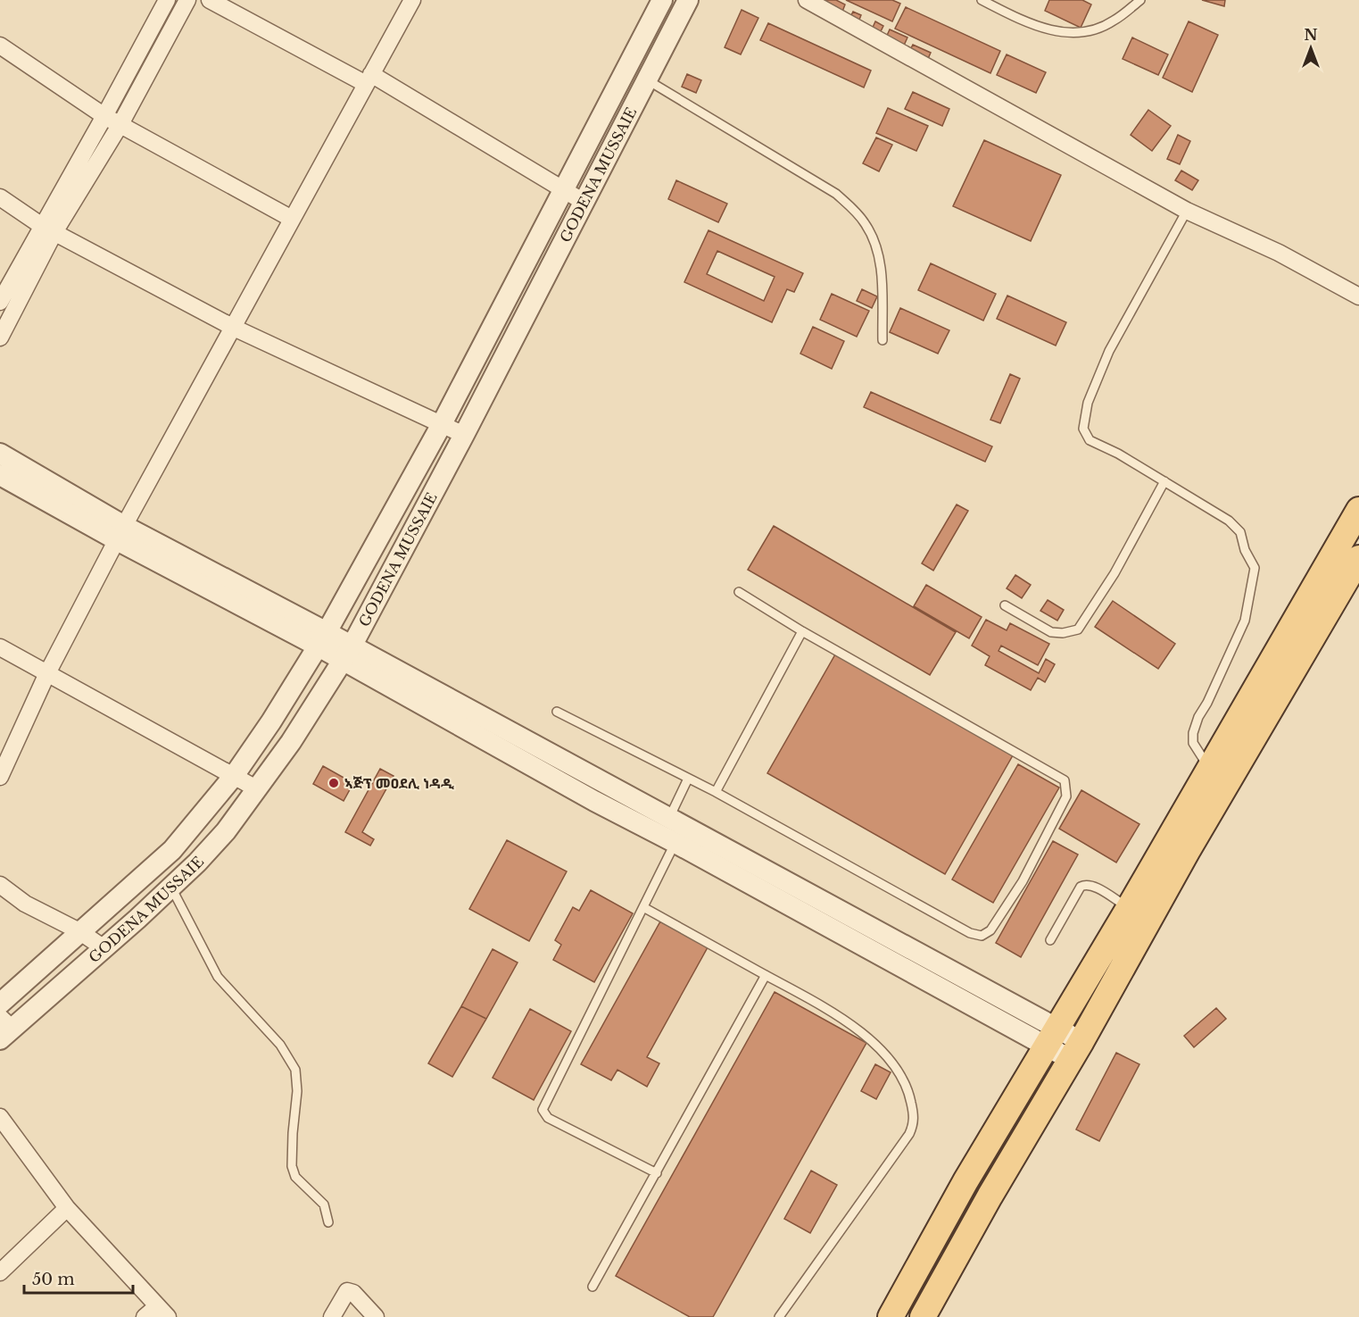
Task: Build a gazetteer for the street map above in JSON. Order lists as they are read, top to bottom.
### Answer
{
  "streets": {
    "street": ["GODENA MUSSAIE"]
  },
  "places": ["ኣጅፕ መዐደሊ ነዳዲ"],
  "scale_bar": "50 m",
  "north": "top"
}
